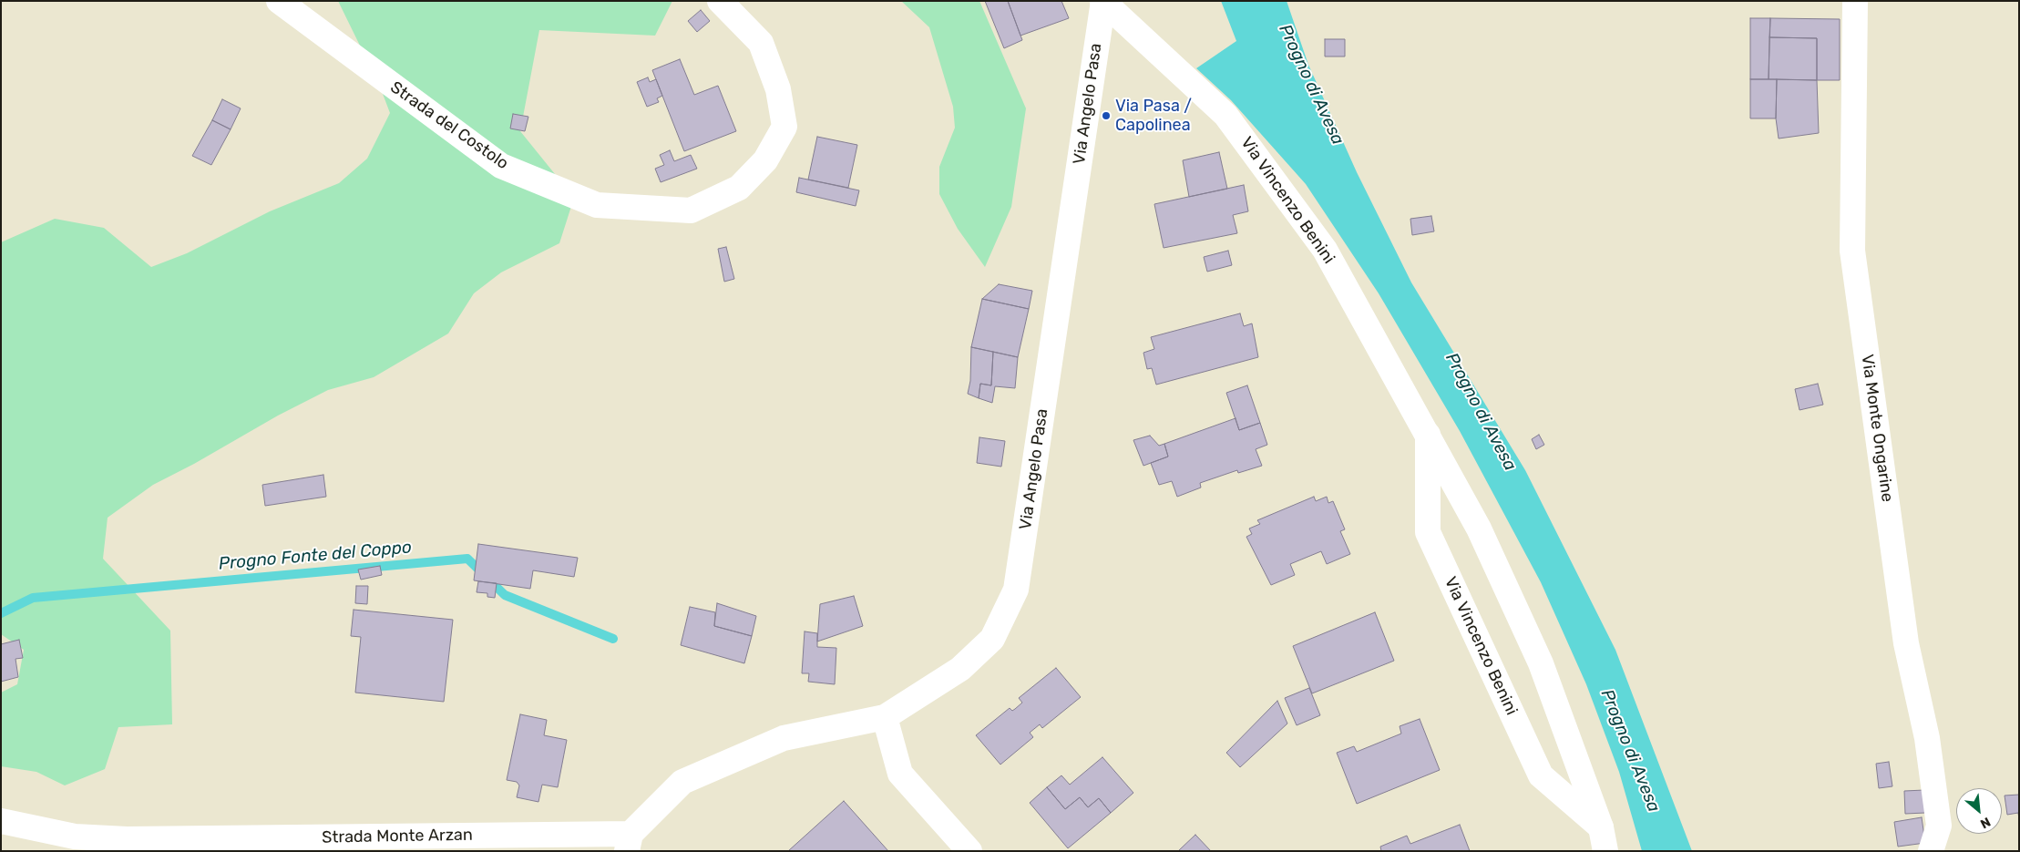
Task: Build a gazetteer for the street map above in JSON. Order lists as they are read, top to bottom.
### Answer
{
  "streets": {
    "street": [
      "Via Angelo Pasa",
      "Strada del Costolo",
      "Via Vincenzo Benini",
      "Via Monte Ongarine",
      "Strada Monte Arzan"
    ]
  },
  "crossings": [
    ["Via Angelo Pasa", "Via Vincenzo Benini"],
    ["Via Angelo Pasa", "Strada Monte Arzan"]
  ],
  "water": ["Progno di Avesa", "Progno Fonte del Coppo"],
  "places": ["Via Pasa / Capolinea"],
  "north": "bottom right"
}
